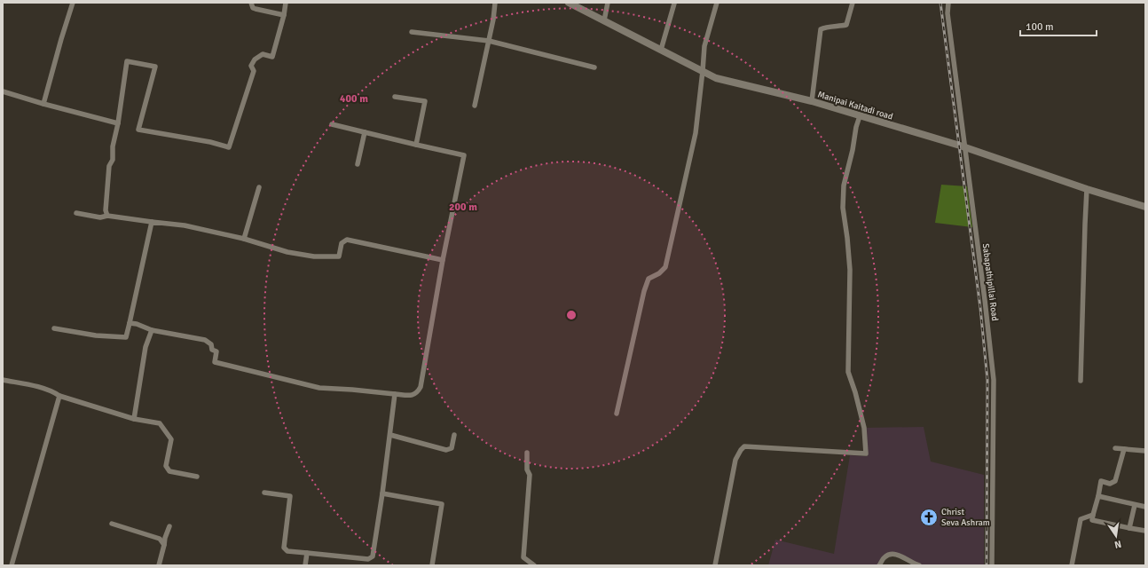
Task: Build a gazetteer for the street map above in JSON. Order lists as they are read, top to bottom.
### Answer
{
  "streets": {
    "main road": ["Manipai Kaitadi road"],
    "street": ["Sabapathipillai Road"]
  },
  "crossings": [
    ["Manipai Kaitadi road", "Sabapathipillai Road"]
  ],
  "places": {
    "church": ["Christ Seva Ashram"]
  },
  "scale_bar": "100 m",
  "north": "bottom",
  "rings": ["400 m", "200 m"]
}
